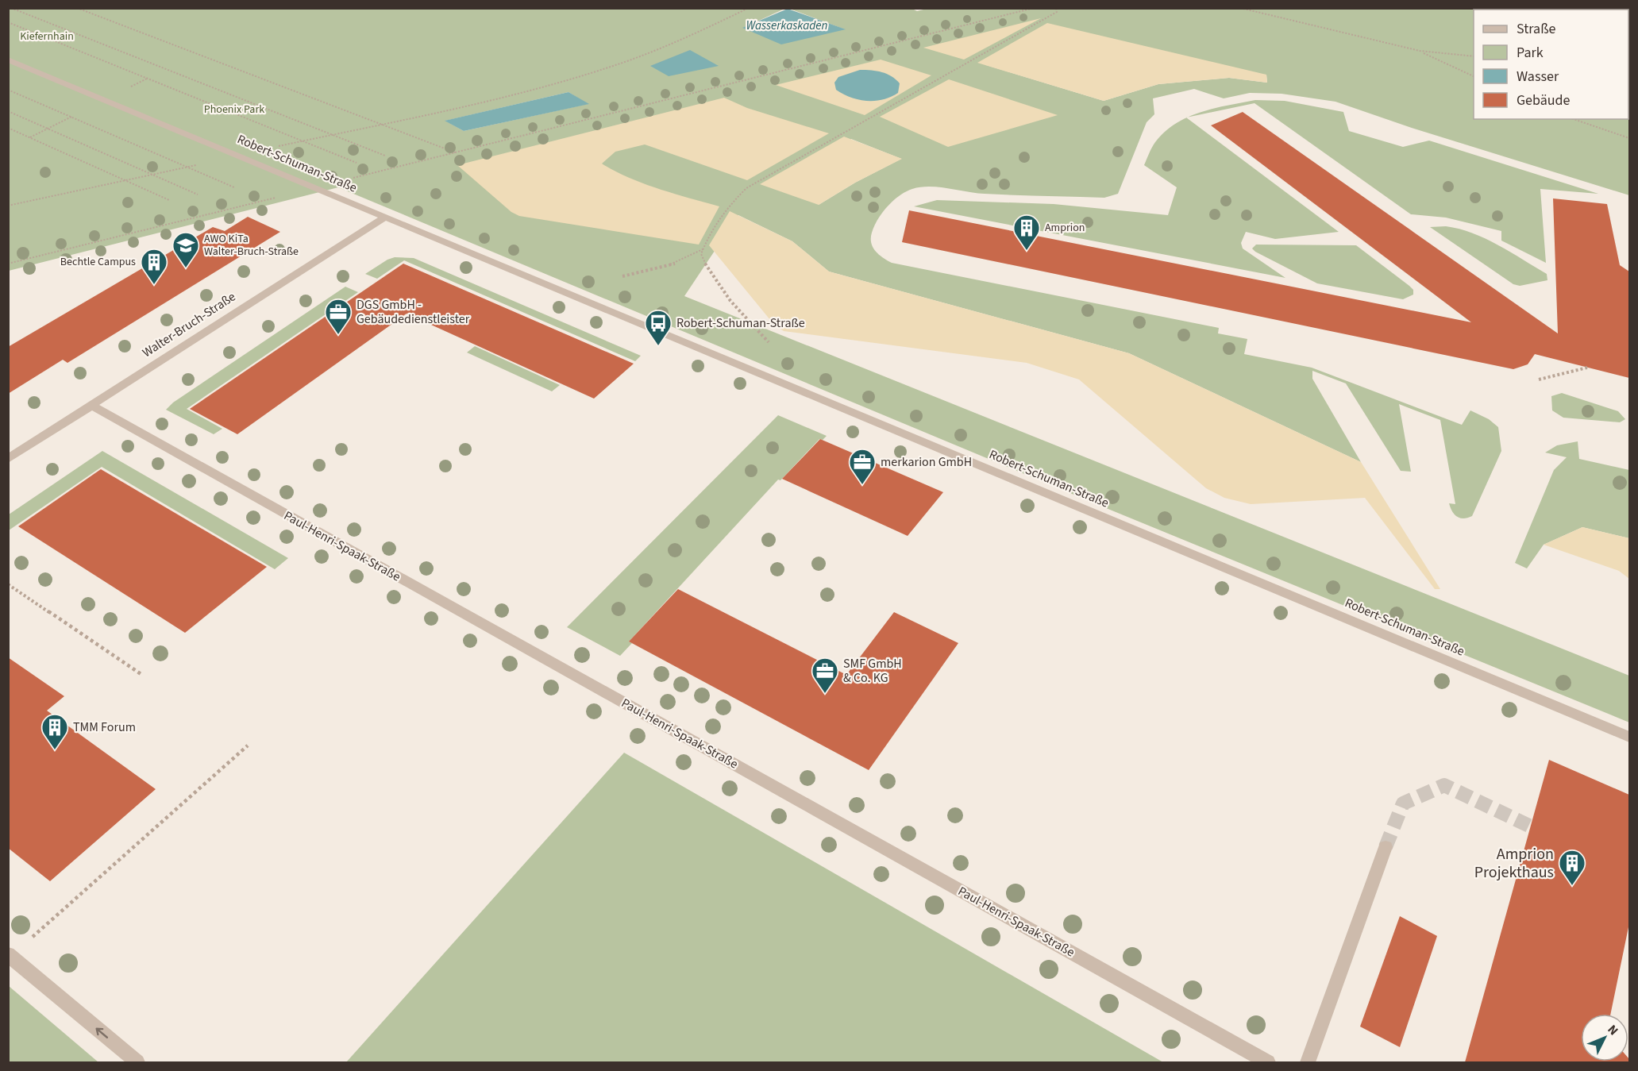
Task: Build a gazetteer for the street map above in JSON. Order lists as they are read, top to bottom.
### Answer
{
  "streets": {
    "street": ["Robert-Schuman-Straße", "Walter-Bruch-Straße", "Paul-Henri-Spaak-Straße"]
  },
  "crossings": [
    ["Robert-Schuman-Straße", "Walter-Bruch-Straße"],
    ["Walter-Bruch-Straße", "Paul-Henri-Spaak-Straße"]
  ],
  "water": ["Wasserkaskaden"],
  "parks": ["Kiefernhain", "Phoenix Park"],
  "places": {
    "building": [
      "Amprion",
      "Bechtle Campus",
      "TMM Forum",
      "Amprion Projekthaus"
    ],
    "school or university": ["AWO KiTa Walter-Bruch-Straße"],
    "office": ["DGS GmbH - Gebäudedienstleister", "merkarion GmbH", "SMF GmbH & Co. KG"],
    "bus stop": ["Robert-Schuman-Straße"]
  },
  "legend": [
    "Straße",
    "Park",
    "Wasser",
    "Gebäude"
  ],
  "north": "top right"
}
